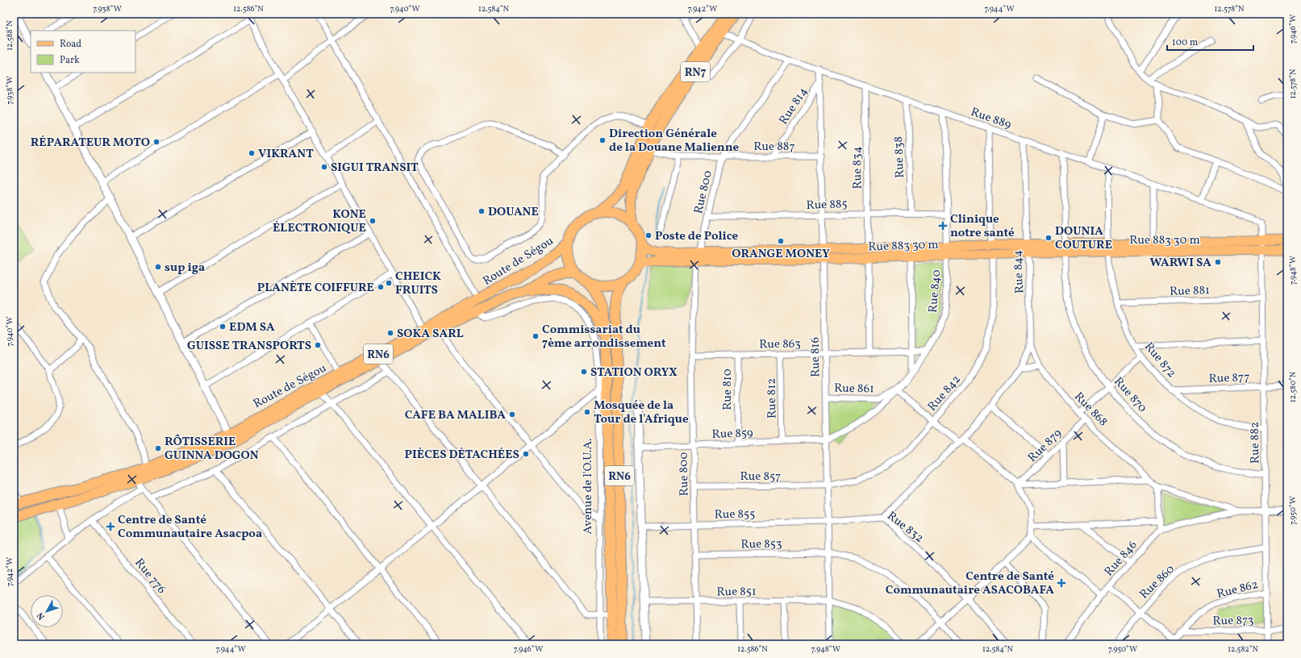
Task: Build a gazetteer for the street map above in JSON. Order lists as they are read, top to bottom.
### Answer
{
  "streets": {
    "highway": [
      "RN7",
      "Route de Ségou",
      "RN6",
      "Avenue de l'O.U.A."
    ],
    "main road": ["Rue 883 30 m"],
    "street": [
      "Rue 814",
      "Rue 889",
      "Rue 887",
      "Rue 838",
      "Rue 834",
      "Rue 800",
      "Rue 885",
      "Rue 844",
      "Rue 881",
      "Rue 840",
      "Rue 863",
      "Rue 816",
      "Rue 872",
      "Rue 877",
      "Rue 861",
      "Rue 810",
      "Rue 842",
      "Rue 870",
      "Rue 812",
      "Rue 868",
      "Rue 859",
      "Rue 882",
      "Rue 879",
      "Rue 857",
      "Rue 855",
      "Rue 832",
      "Rue 853",
      "Rue 846",
      "Rue 776",
      "Rue 860",
      "Rue 862",
      "Rue 851",
      "Rue 873"
    ]
  },
  "crossings": [
    ["RN7", "Rue 889"],
    ["RN7", "Rue 887"],
    ["RN7", "Rue 883 30 m"],
    ["RN7", "Route de Ségou"],
    ["RN7", "RN6"],
    ["RN7", "Avenue de l'O.U.A."],
    ["Rue 814", "Rue 887"],
    ["Rue 814", "Rue 816"],
    ["Rue 889", "Rue 838"],
    ["Rue 889", "Rue 834"],
    ["Rue 889", "Rue 800"],
    ["Rue 889", "Rue 844"],
    ["Rue 889", "Rue 840"],
    ["Rue 889", "Rue 816"],
    ["Rue 889", "Rue 872"],
    ["Rue 889", "Rue 870"],
    ["Rue 889", "Rue 882"],
    ["Rue 887", "Rue 800"],
    ["Rue 887", "Rue 816"],
    ["Rue 838", "Rue 885"],
    ["Rue 834", "Rue 885"],
    ["Rue 800", "Rue 885"],
    ["Rue 800", "Rue 883 30 m"],
    ["Rue 800", "Rue 863"],
    ["Rue 800", "Rue 859"],
    ["Rue 800", "Rue 857"],
    ["Rue 800", "Rue 855"],
    ["Rue 800", "Rue 853"],
    ["Rue 800", "Rue 851"],
    ["Rue 885", "Rue 840"],
    ["Rue 885", "Rue 816"],
    ["Rue 883 30 m", "Route de Ségou"],
    ["Rue 883 30 m", "Rue 844"],
    ["Rue 883 30 m", "Rue 840"],
    ["Rue 883 30 m", "RN6"],
    ["Rue 883 30 m", "Rue 816"],
    ["Rue 883 30 m", "Rue 872"],
    ["Rue 883 30 m", "Rue 842"],
    ["Rue 883 30 m", "Rue 870"],
    ["Rue 883 30 m", "Rue 882"],
    ["Rue 883 30 m", "Avenue de l'O.U.A."],
    ["Route de Ségou", "RN6"],
    ["Route de Ségou", "Avenue de l'O.U.A."],
    ["Rue 844", "Rue 868"],
    ["Rue 881", "Rue 872"],
    ["Rue 881", "Rue 882"],
    ["Rue 840", "Rue 863"],
    ["Rue 840", "Rue 816"],
    ["Rue 840", "Rue 861"],
    ["Rue 840", "Rue 859"],
    ["Rue 863", "Rue 816"],
    ["Rue 863", "Rue 810"],
    ["Rue 863", "Rue 812"],
    ["RN6", "Avenue de l'O.U.A."],
    ["Rue 816", "Rue 861"],
    ["Rue 816", "Rue 842"],
    ["Rue 816", "Rue 859"],
    ["Rue 816", "Rue 857"],
    ["Rue 816", "Rue 855"],
    ["Rue 816", "Rue 832"],
    ["Rue 816", "Rue 853"],
    ["Rue 816", "Rue 851"],
    ["Rue 872", "Rue 877"],
    ["Rue 872", "Rue 882"],
    ["Rue 877", "Rue 882"],
    ["Rue 810", "Rue 859"],
    ["Rue 842", "Rue 857"],
    ["Rue 870", "Rue 882"],
    ["Rue 812", "Rue 859"],
    ["Rue 868", "Rue 879"],
    ["Rue 882", "Rue 860"],
    ["Rue 882", "Rue 862"],
    ["Rue 882", "Rue 873"],
    ["Rue 855", "Rue 832"],
    ["Rue 862", "Rue 873"]
  ],
  "places": {
    "other": [
      "Direction Générale de la Douane Malienne",
      "RÉPARATEUR MOTO",
      "VIKRANT",
      "SIGUI TRANSIT",
      "DOUANE",
      "KONE ÉLECTRONIQUE",
      "Poste de Police",
      "DOUNIA COUTURE",
      "ORANGE MONEY",
      "WARWI SA",
      "sup iga",
      "CHEICK FRUITS",
      "PLANÈTE COIFFURE",
      "EDM SA",
      "SOKA SARL",
      "Commissariat du 7ème arrondissement",
      "GUISSE TRANSPORTS",
      "STATION ORYX",
      "Mosquée de la Tour de l'Afrique",
      "CAFE BA MALIBA",
      "RÔTISSERIE GUINNA DOGON",
      "PIÈCES DÉTACHÉES"
    ],
    "health": ["Clinique notre santé", "Centre de Santé Communautaire Asacpoa", "Centre de Santé Communautaire ASACOBAFA"]
  },
  "legend": ["Road", "Park"],
  "scale_bar": "100 m",
  "north": "bottom left",
  "coordinates": [
    "7.938°W",
    "12.586°N",
    "7.940°W",
    "12.584°N",
    "7.942°W",
    "7.944°W",
    "12.578°N",
    "7.946°W",
    "12.588°N",
    "7.948°W",
    "12.580°N",
    "7.950°W",
    "12.582°N"
  ]
}
